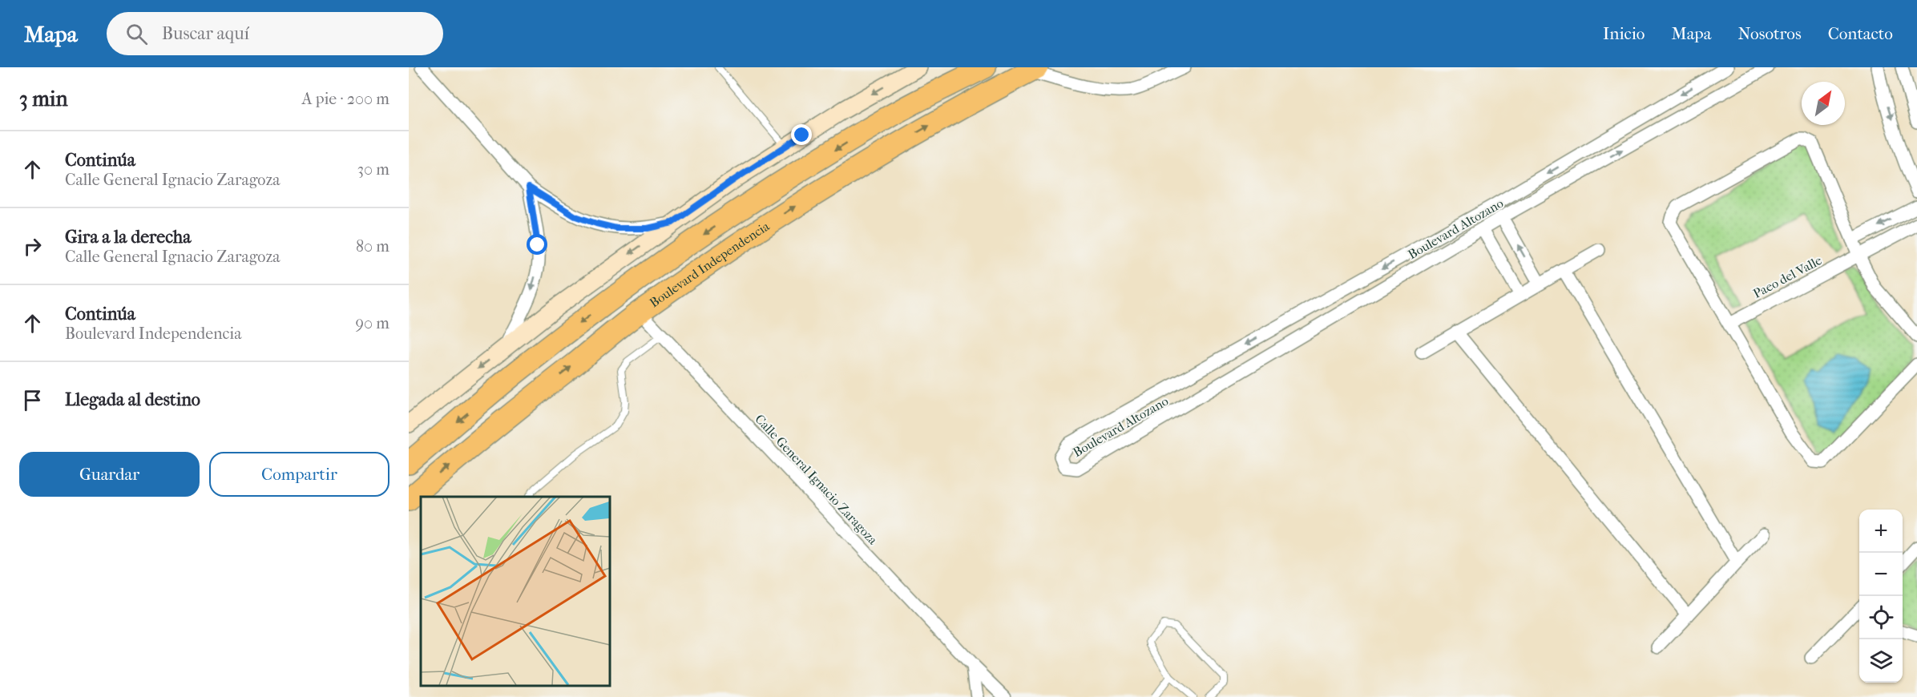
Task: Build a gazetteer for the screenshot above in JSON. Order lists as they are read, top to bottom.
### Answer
{
  "streets": {
    "highway": ["Boulevard Independencia"],
    "street": ["Boulevard Altozano", "Paeo del Valle", "Calle General Ignacio Zaragoza"]
  },
  "crossings": [
    ["Boulevard Independencia", "Calle General Ignacio Zaragoza"]
  ],
  "north": "top right",
  "page": {
    "header": "Mapa",
    "search": "Buscar aquí",
    "nav": [
      "Inicio",
      "Mapa",
      "Nosotros",
      "Contacto"
    ],
    "heading": ["3 min", "A pie · 200 m"],
    "list": [
      ["Continúa", "Calle General Ignacio Zaragoza", "30 m"],
      ["Gira a la derecha", "Calle General Ignacio Zaragoza", "80 m"],
      ["Continúa", "Boulevard Independencia", "90 m"],
      "Llegada al destino"
    ],
    "buttons": ["Guardar", "Compartir"],
    "map_buttons": ["+", "−"]
  }
}
